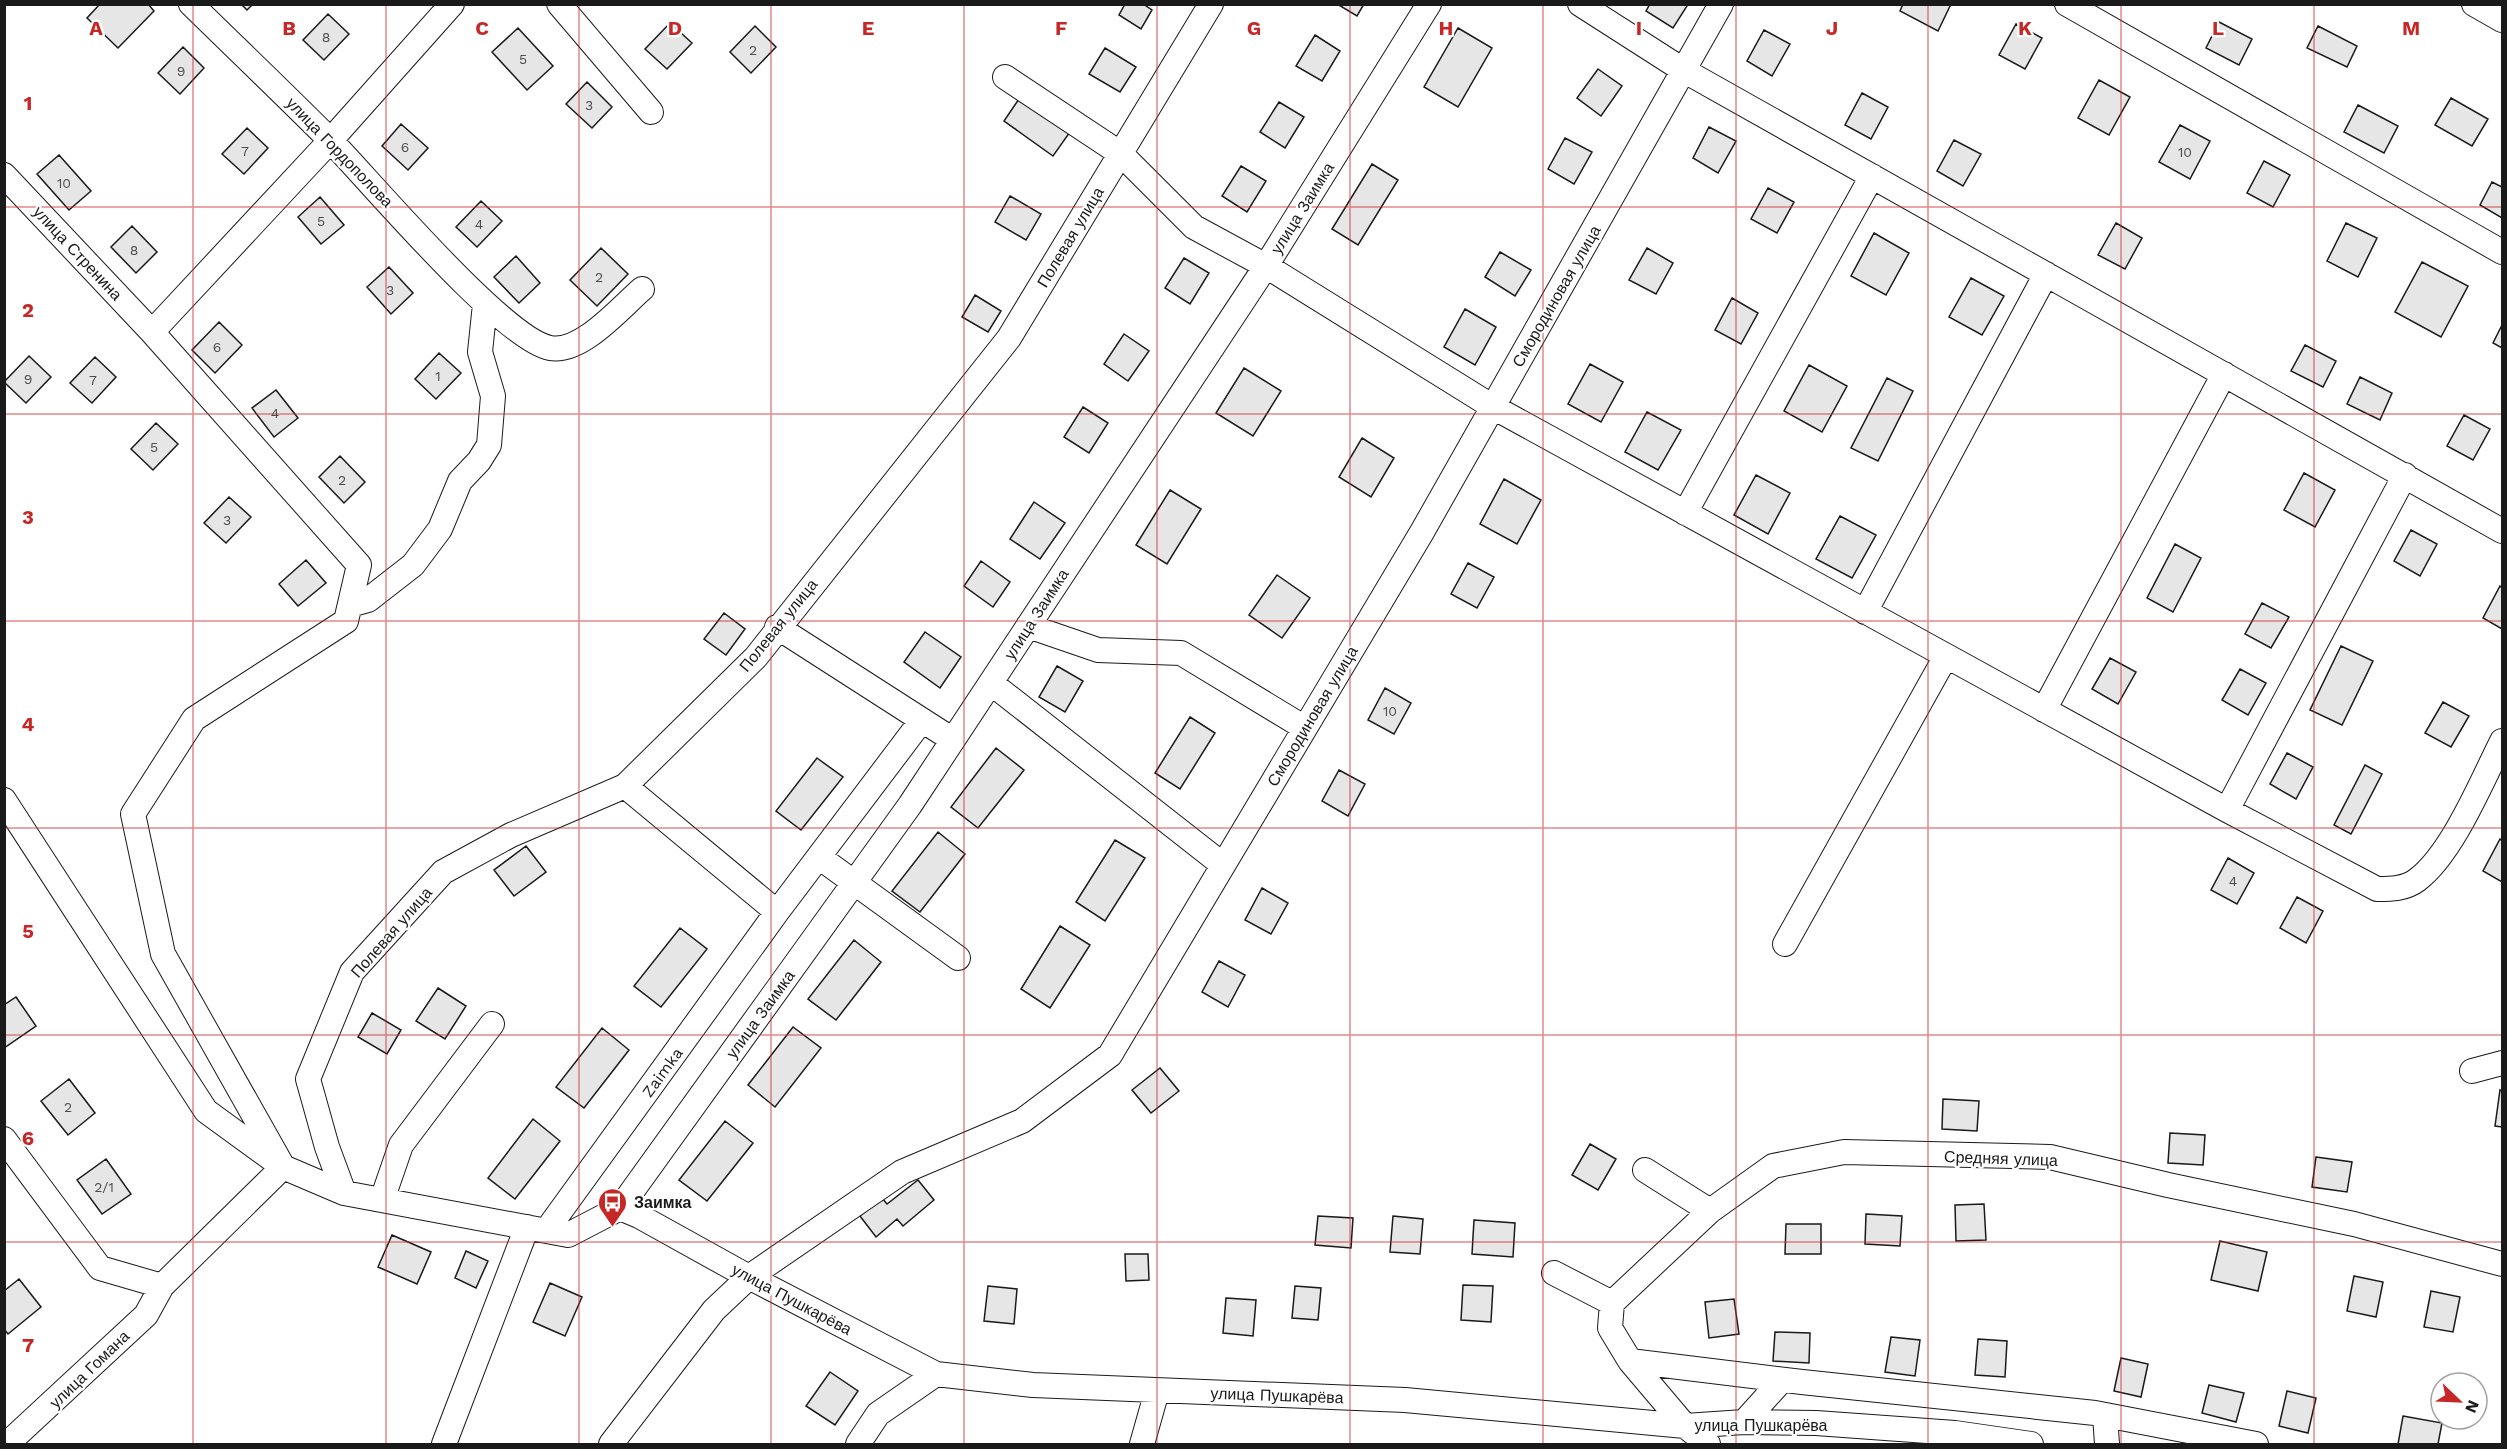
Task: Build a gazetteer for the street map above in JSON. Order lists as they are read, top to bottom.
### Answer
{
  "streets": {
    "street": [
      "улица Гордополова",
      "улица Заимка",
      "Полевая улица",
      "улица Стренина",
      "Смородиновая улица",
      "Zaimka",
      "Средняя улица",
      "улица Пушкарёва",
      "улица Гомана"
    ]
  },
  "crossings": [
    ["улица Заимка", "улица Пушкарёва"],
    ["Смородиновая улица", "улица Пушкарёва"]
  ],
  "places": {
    "bus stop": ["Заимка"]
  },
  "house_numbers": [
    "8",
    "2",
    "5",
    "9",
    "3",
    "6",
    "7",
    "10",
    "10",
    "5",
    "4",
    "8",
    "2",
    "3",
    "6",
    "1",
    "9",
    "7",
    "4",
    "5",
    "2",
    "3",
    "10",
    "4",
    "2",
    "2/1"
  ],
  "north": "bottom right",
  "grid": {
    "columns": [
      "A",
      "B",
      "C",
      "D",
      "E",
      "F",
      "G",
      "H",
      "I",
      "J",
      "K",
      "L",
      "M"
    ],
    "rows": [
      "1",
      "2",
      "3",
      "4",
      "5",
      "6",
      "7"
    ]
  }
}
